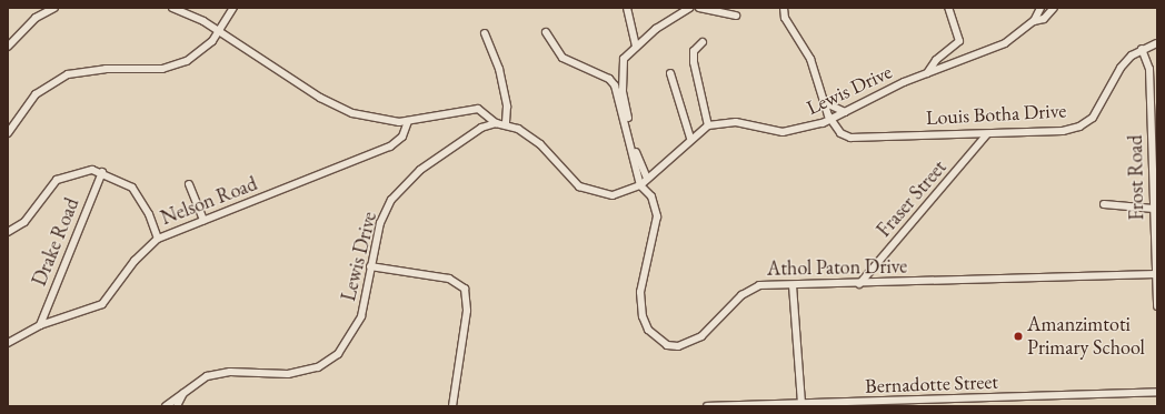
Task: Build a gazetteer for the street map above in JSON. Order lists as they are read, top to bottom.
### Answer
{
  "streets": {
    "street": [
      "Lewis Drive",
      "Louis Botha Drive",
      "Frost Road",
      "Fraser Street",
      "Nelson Road",
      "Drake Road",
      "Athol Paton Drive",
      "Bernadotte Street"
    ]
  },
  "crossings": [
    ["Lewis Drive", "Louis Botha Drive"],
    ["Lewis Drive", "Athol Paton Drive"],
    ["Louis Botha Drive", "Frost Road"],
    ["Louis Botha Drive", "Fraser Street"],
    ["Frost Road", "Athol Paton Drive"],
    ["Fraser Street", "Athol Paton Drive"],
    ["Nelson Road", "Drake Road"]
  ],
  "places": ["Amanzimtoti Primary School"]
}
